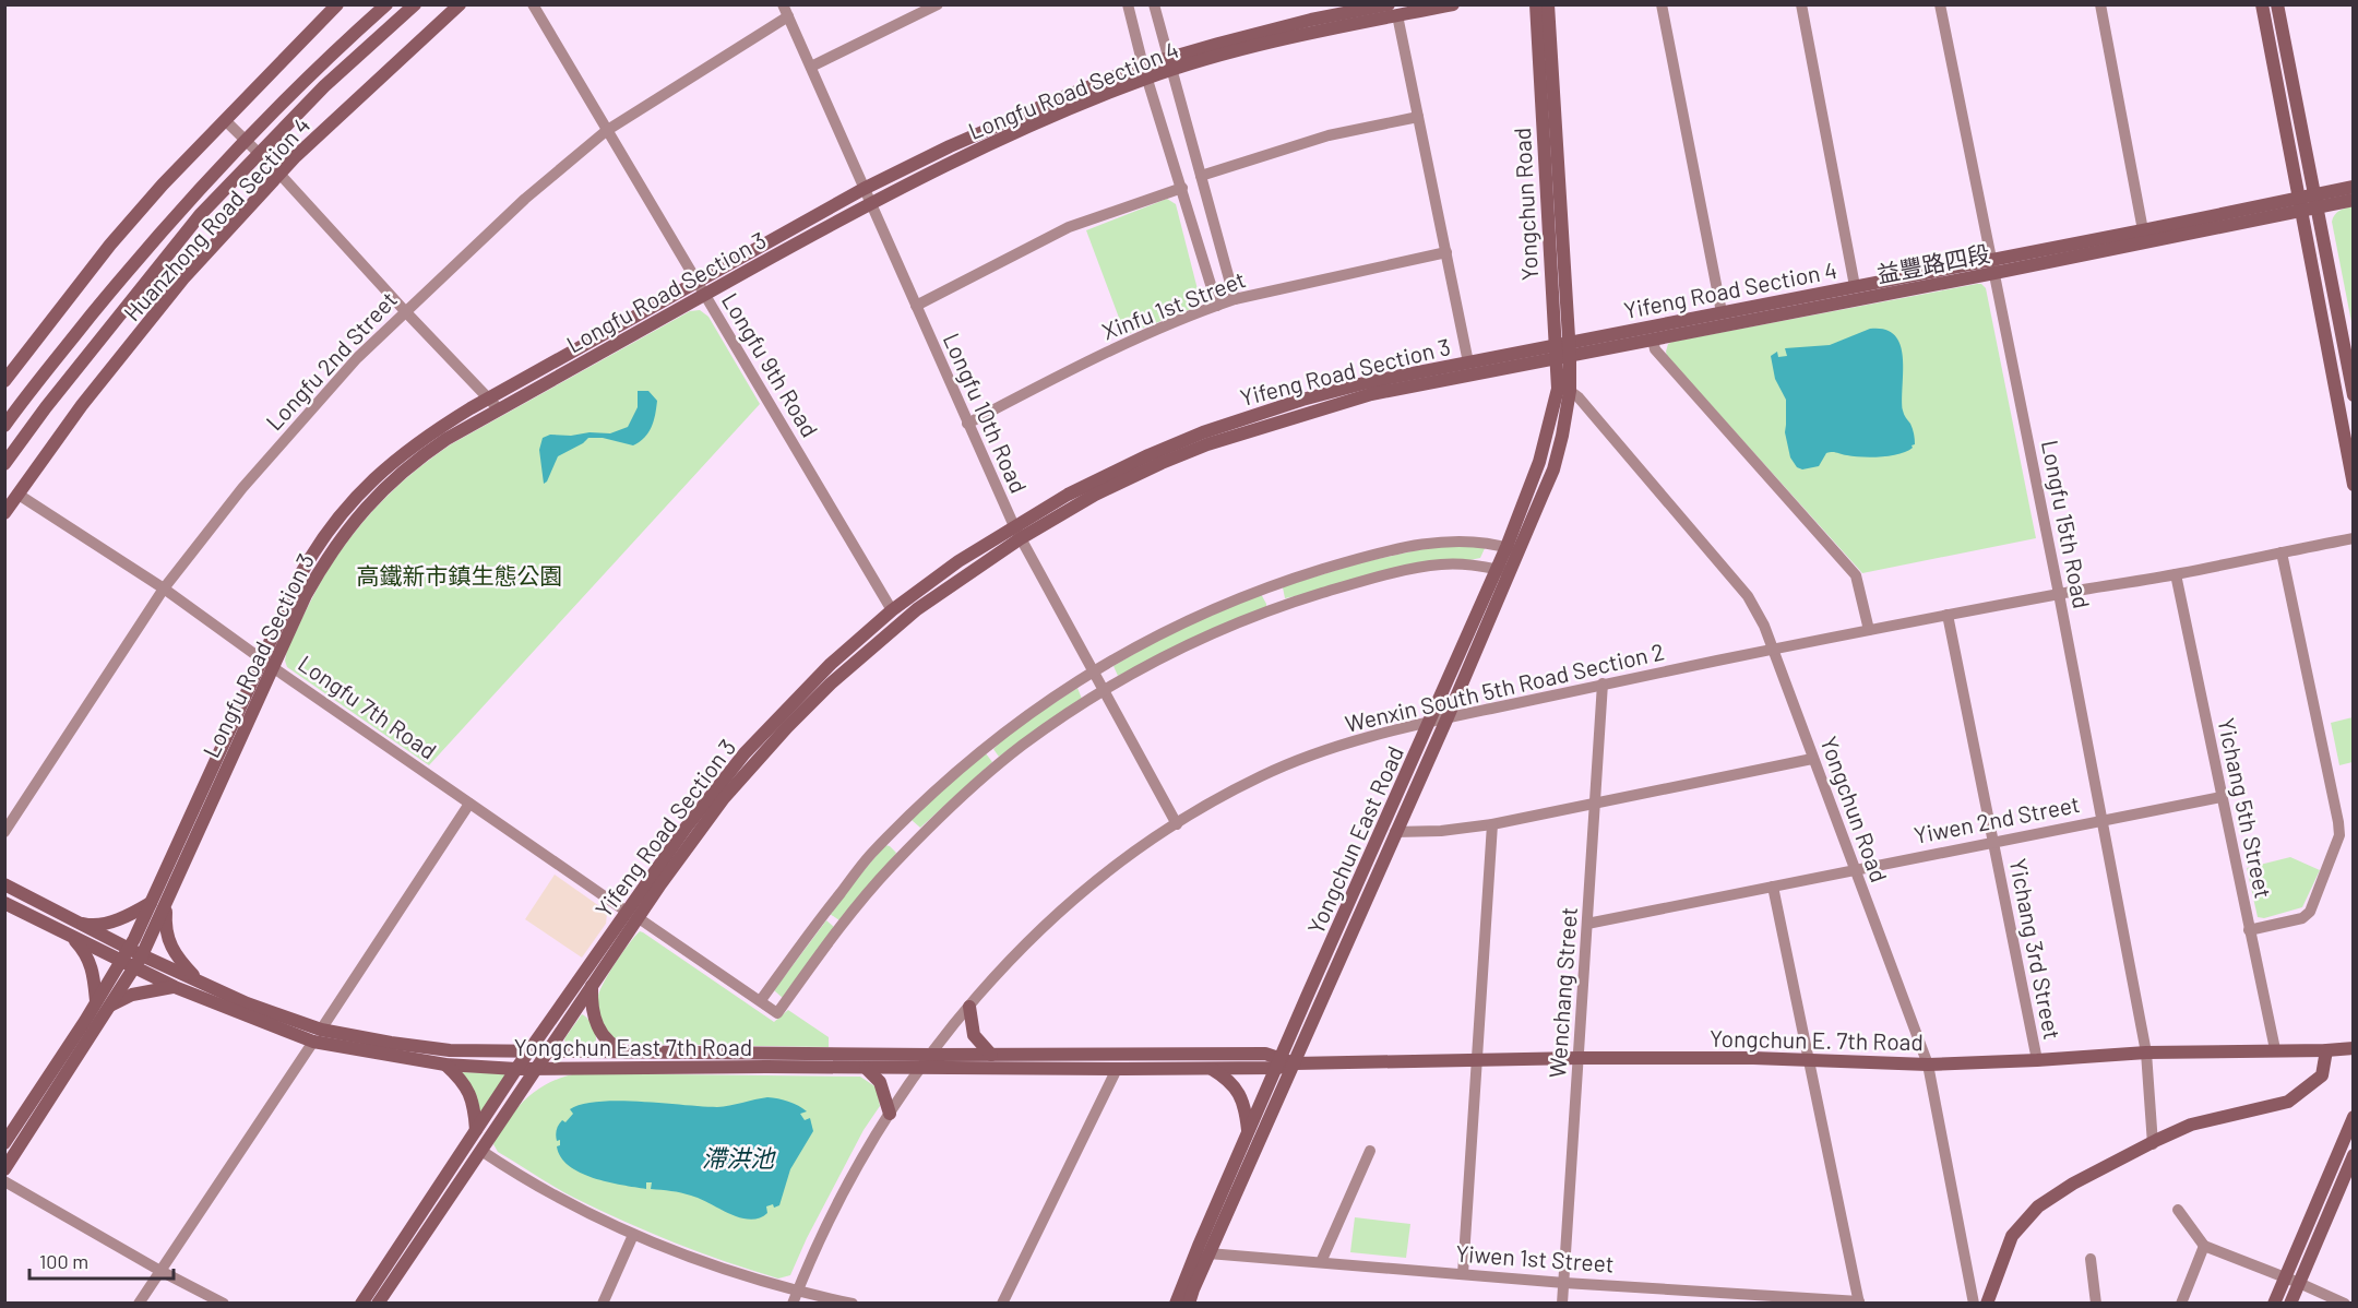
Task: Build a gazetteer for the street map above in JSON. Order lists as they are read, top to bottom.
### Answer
{
  "streets": {
    "street": [
      "Longfu Road Section 4",
      "Yongchun Road",
      "Huanzhong Road Section 4",
      "益豐路四段",
      "Yifeng Road Section 4",
      "Longfu Road Section 3",
      "Xinfu 1st Street",
      "Longfu 2nd Street",
      "Longfu 9th Road",
      "Yifeng Road Section 3",
      "Longfu 10th Road",
      "Longfu 15th Road",
      "Wenxin South 5th Road Section 2",
      "Longfu 7th Road",
      "Yichang 5th Street",
      "Yiwen 2nd Street",
      "Yongchun East Road",
      "Yichang 3rd Street",
      "Wenchang Street",
      "Yongchun E. 7th Road",
      "Yongchun East 7th Road",
      "Yiwen 1st Street"
    ]
  },
  "crossings": [
    ["Longfu Road Section 4", "Longfu Road Section 3"],
    ["Longfu Road Section 4", "Longfu 10th Road"],
    ["Yongchun Road", "益豐路四段"],
    ["Yongchun Road", "Yifeng Road Section 4"],
    ["Yongchun Road", "Yifeng Road Section 3"],
    ["Yongchun Road", "Wenxin South 5th Road Section 2"],
    ["Yongchun Road", "Yiwen 2nd Street"],
    ["Yongchun Road", "Yongchun East Road"],
    ["Yongchun Road", "Yongchun E. 7th Road"],
    ["Huanzhong Road Section 4", "Longfu 7th Road"],
    ["益豐路四段", "Yifeng Road Section 4"],
    ["益豐路四段", "Yifeng Road Section 3"],
    ["益豐路四段", "Longfu 15th Road"],
    ["Yifeng Road Section 4", "Yifeng Road Section 3"],
    ["Yifeng Road Section 4", "Longfu 15th Road"],
    ["Longfu Road Section 3", "Longfu 9th Road"],
    ["Longfu Road Section 3", "Longfu 10th Road"],
    ["Longfu Road Section 3", "Longfu 7th Road"],
    ["Longfu Road Section 3", "Yongchun East 7th Road"],
    ["Xinfu 1st Street", "Longfu 10th Road"],
    ["Longfu 2nd Street", "Longfu 9th Road"],
    ["Longfu 2nd Street", "Longfu 10th Road"],
    ["Longfu 2nd Street", "Longfu 7th Road"],
    ["Longfu 9th Road", "Yifeng Road Section 3"],
    ["Yifeng Road Section 3", "Longfu 10th Road"],
    ["Yifeng Road Section 3", "Longfu 7th Road"],
    ["Yifeng Road Section 3", "Yongchun East 7th Road"],
    ["Longfu 10th Road", "Wenxin South 5th Road Section 2"],
    ["Longfu 15th Road", "Wenxin South 5th Road Section 2"],
    ["Longfu 15th Road", "Yiwen 2nd Street"],
    ["Longfu 15th Road", "Yongchun E. 7th Road"],
    ["Wenxin South 5th Road Section 2", "Yichang 5th Street"],
    ["Wenxin South 5th Road Section 2", "Yongchun East Road"],
    ["Wenxin South 5th Road Section 2", "Yichang 3rd Street"],
    ["Wenxin South 5th Road Section 2", "Wenchang Street"],
    ["Wenxin South 5th Road Section 2", "Yongchun East 7th Road"],
    ["Yichang 5th Street", "Yiwen 2nd Street"],
    ["Yichang 5th Street", "Yongchun E. 7th Road"],
    ["Yiwen 2nd Street", "Yichang 3rd Street"],
    ["Yiwen 2nd Street", "Wenchang Street"],
    ["Yongchun East Road", "Yongchun E. 7th Road"],
    ["Yongchun East Road", "Yongchun East 7th Road"],
    ["Yongchun East Road", "Yiwen 1st Street"],
    ["Yichang 3rd Street", "Yongchun E. 7th Road"],
    ["Wenchang Street", "Yongchun E. 7th Road"],
    ["Wenchang Street", "Yiwen 1st Street"],
    ["Yongchun E. 7th Road", "Yongchun East 7th Road"]
  ],
  "water": ["滯洪池"],
  "parks": ["高鐵新市鎮生態公園"],
  "scale_bar": "100 m"
}
